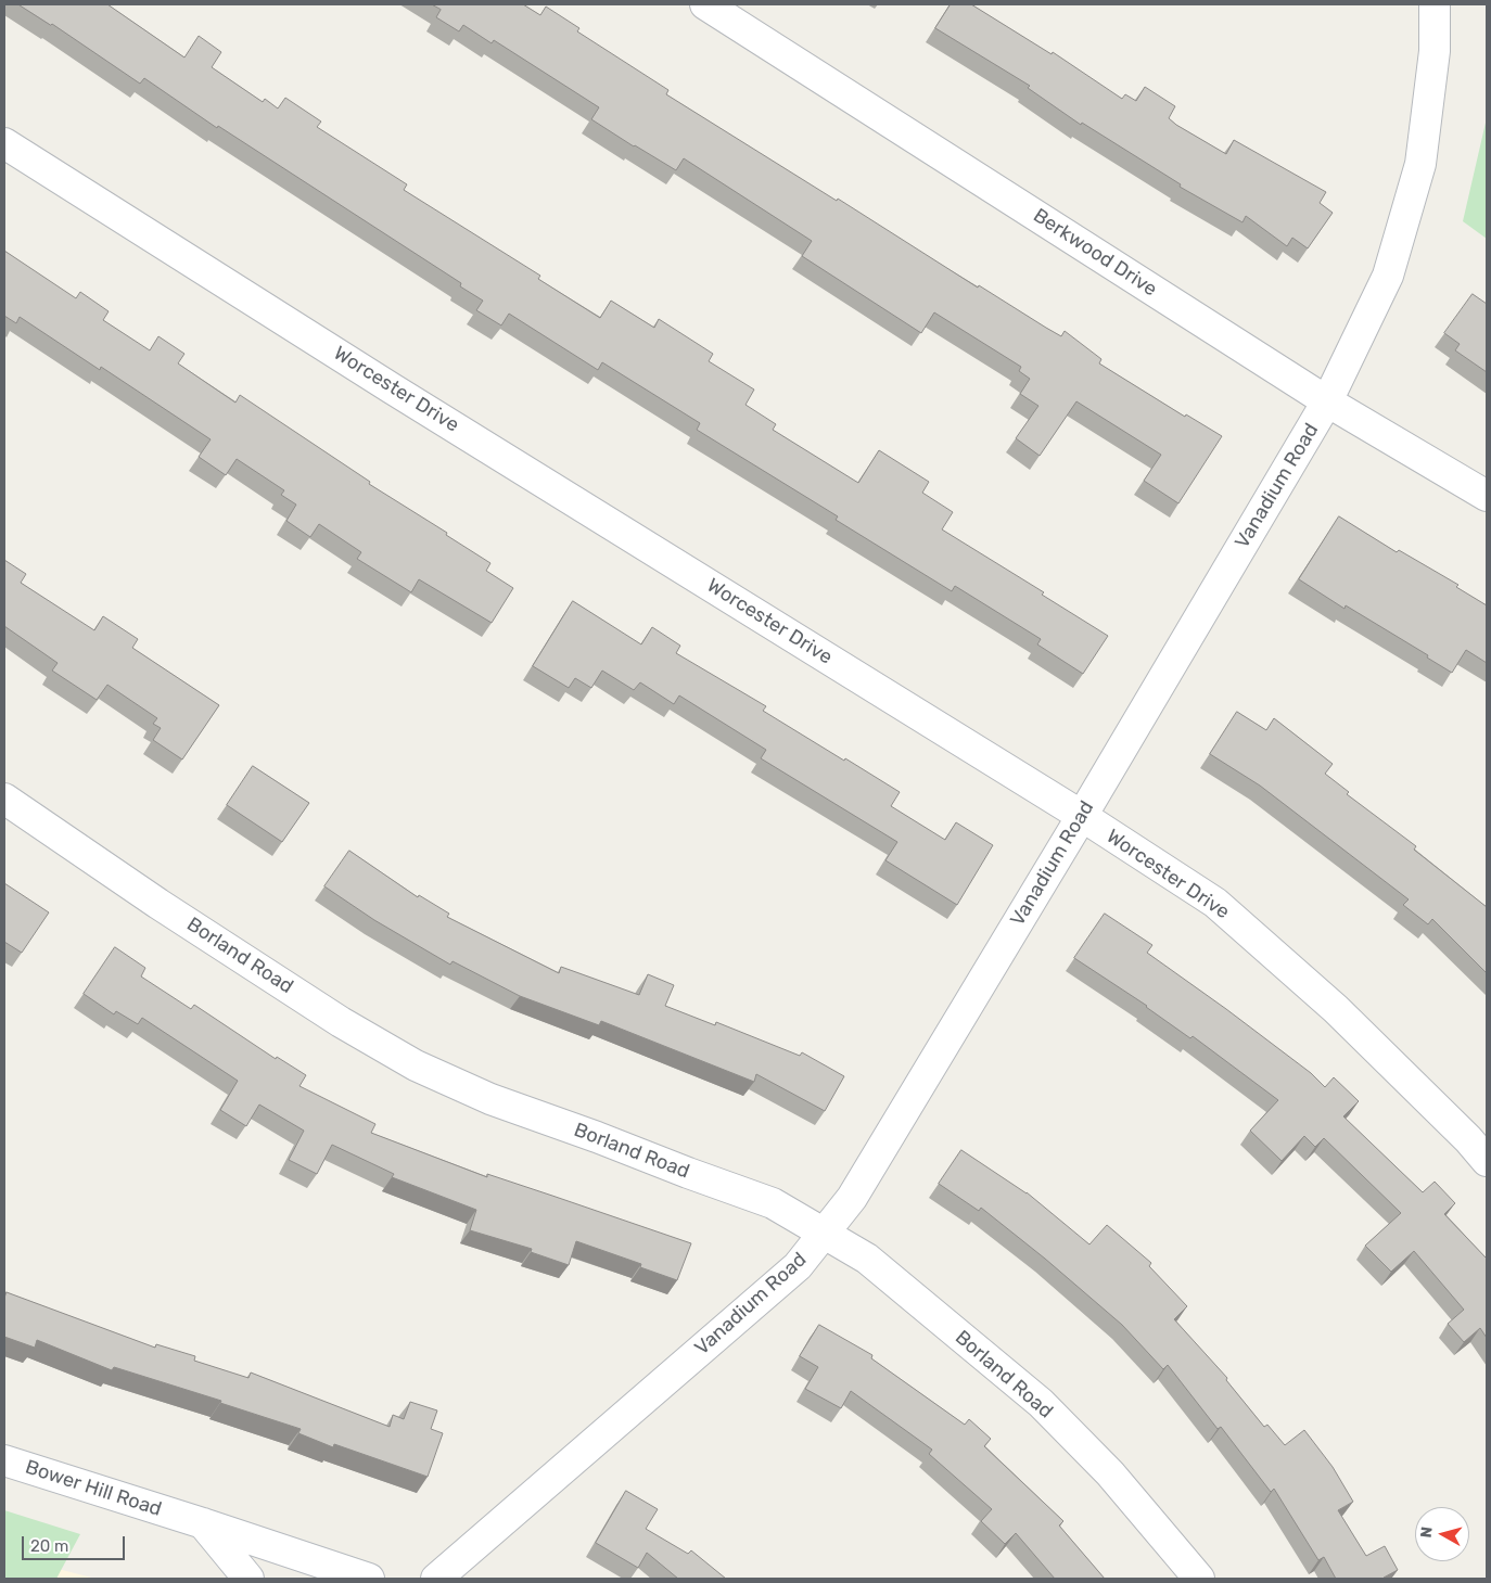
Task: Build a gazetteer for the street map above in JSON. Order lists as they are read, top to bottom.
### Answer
{
  "streets": {
    "street": [
      "Berkwood Drive",
      "Worcester Drive",
      "Vanadium Road",
      "Borland Road",
      "Bower Hill Road"
    ]
  },
  "crossings": [
    ["Berkwood Drive", "Vanadium Road"],
    ["Worcester Drive", "Vanadium Road"],
    ["Vanadium Road", "Borland Road"]
  ],
  "scale_bar": "20 m",
  "north": "left"
}
